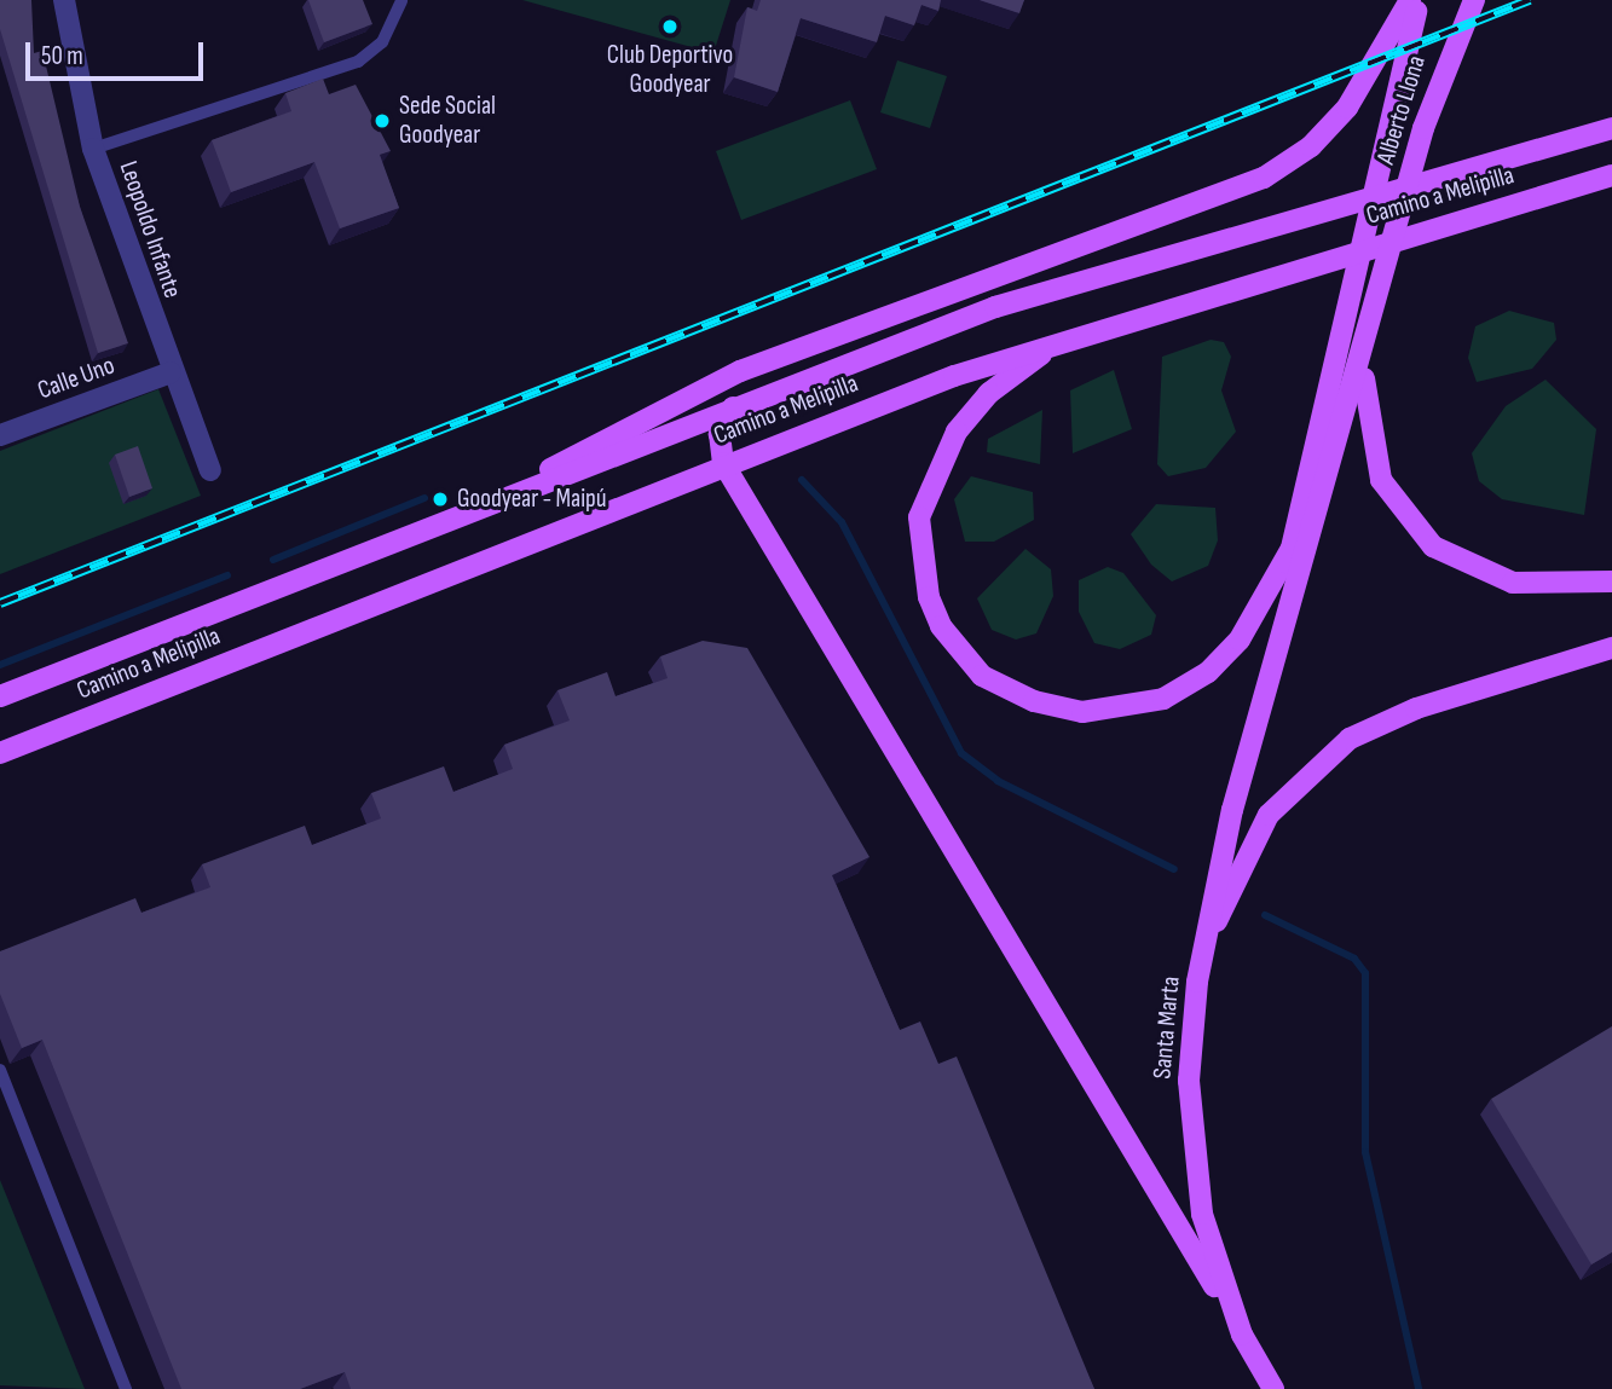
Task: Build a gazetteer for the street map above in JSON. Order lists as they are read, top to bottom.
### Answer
{
  "streets": {
    "main road": ["Alberto Llona", "Camino a Melipilla", "Santa Marta"],
    "street": ["Leopoldo Infante", "Calle Uno"]
  },
  "crossings": [
    ["Alberto Llona", "Santa Marta"],
    ["Leopoldo Infante", "Calle Uno"]
  ],
  "places": ["Club Deportivo Goodyear", "Sede Social Goodyear", "Goodyear - Maipú"],
  "scale_bar": "50 m"
}
